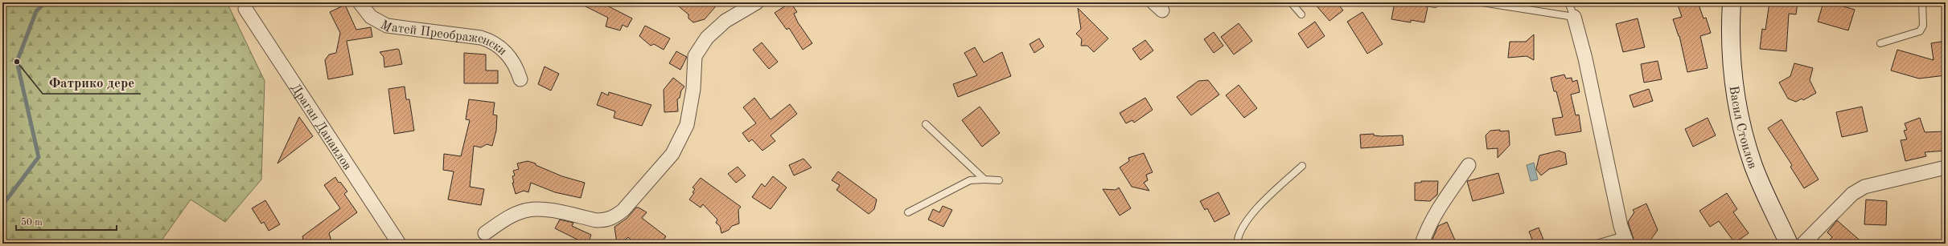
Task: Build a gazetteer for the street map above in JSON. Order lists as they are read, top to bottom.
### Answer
{
  "streets": {
    "street": ["Матей Преображенски", "Драган Данаилов", "Васил Стоилов"]
  },
  "places": ["Фатрико дере"],
  "scale_bar": "50 m"
}
